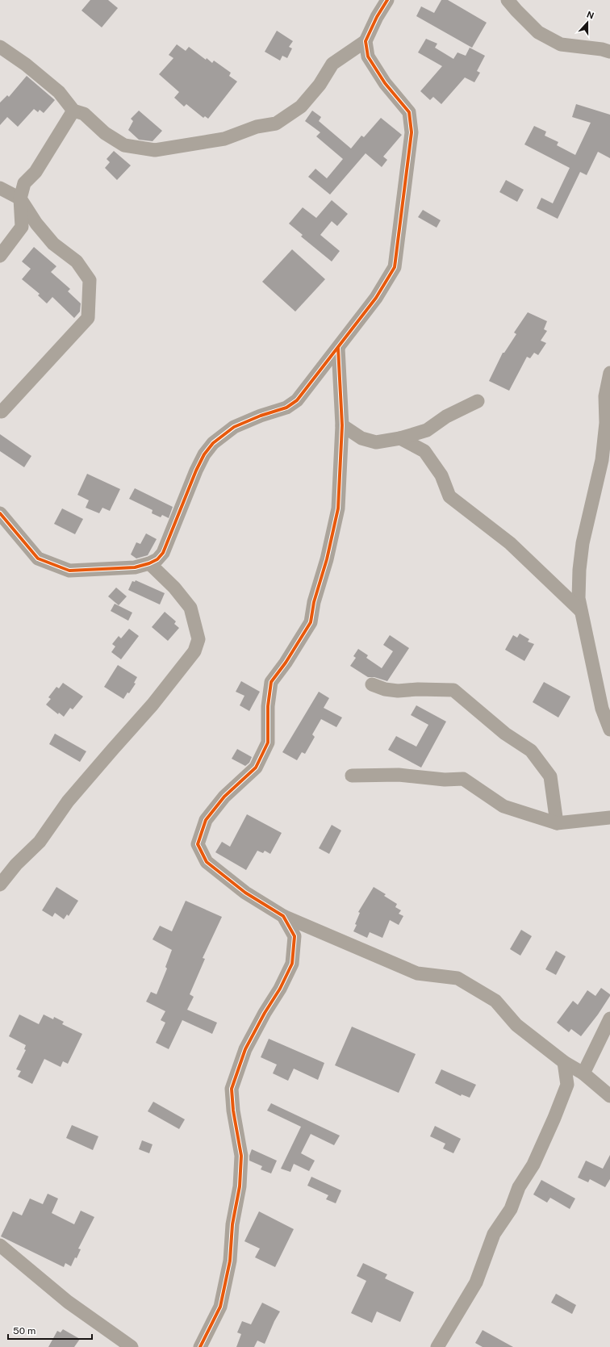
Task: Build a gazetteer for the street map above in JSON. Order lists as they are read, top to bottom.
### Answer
{
  "scale_bar": "50 m",
  "north": "top"
}
